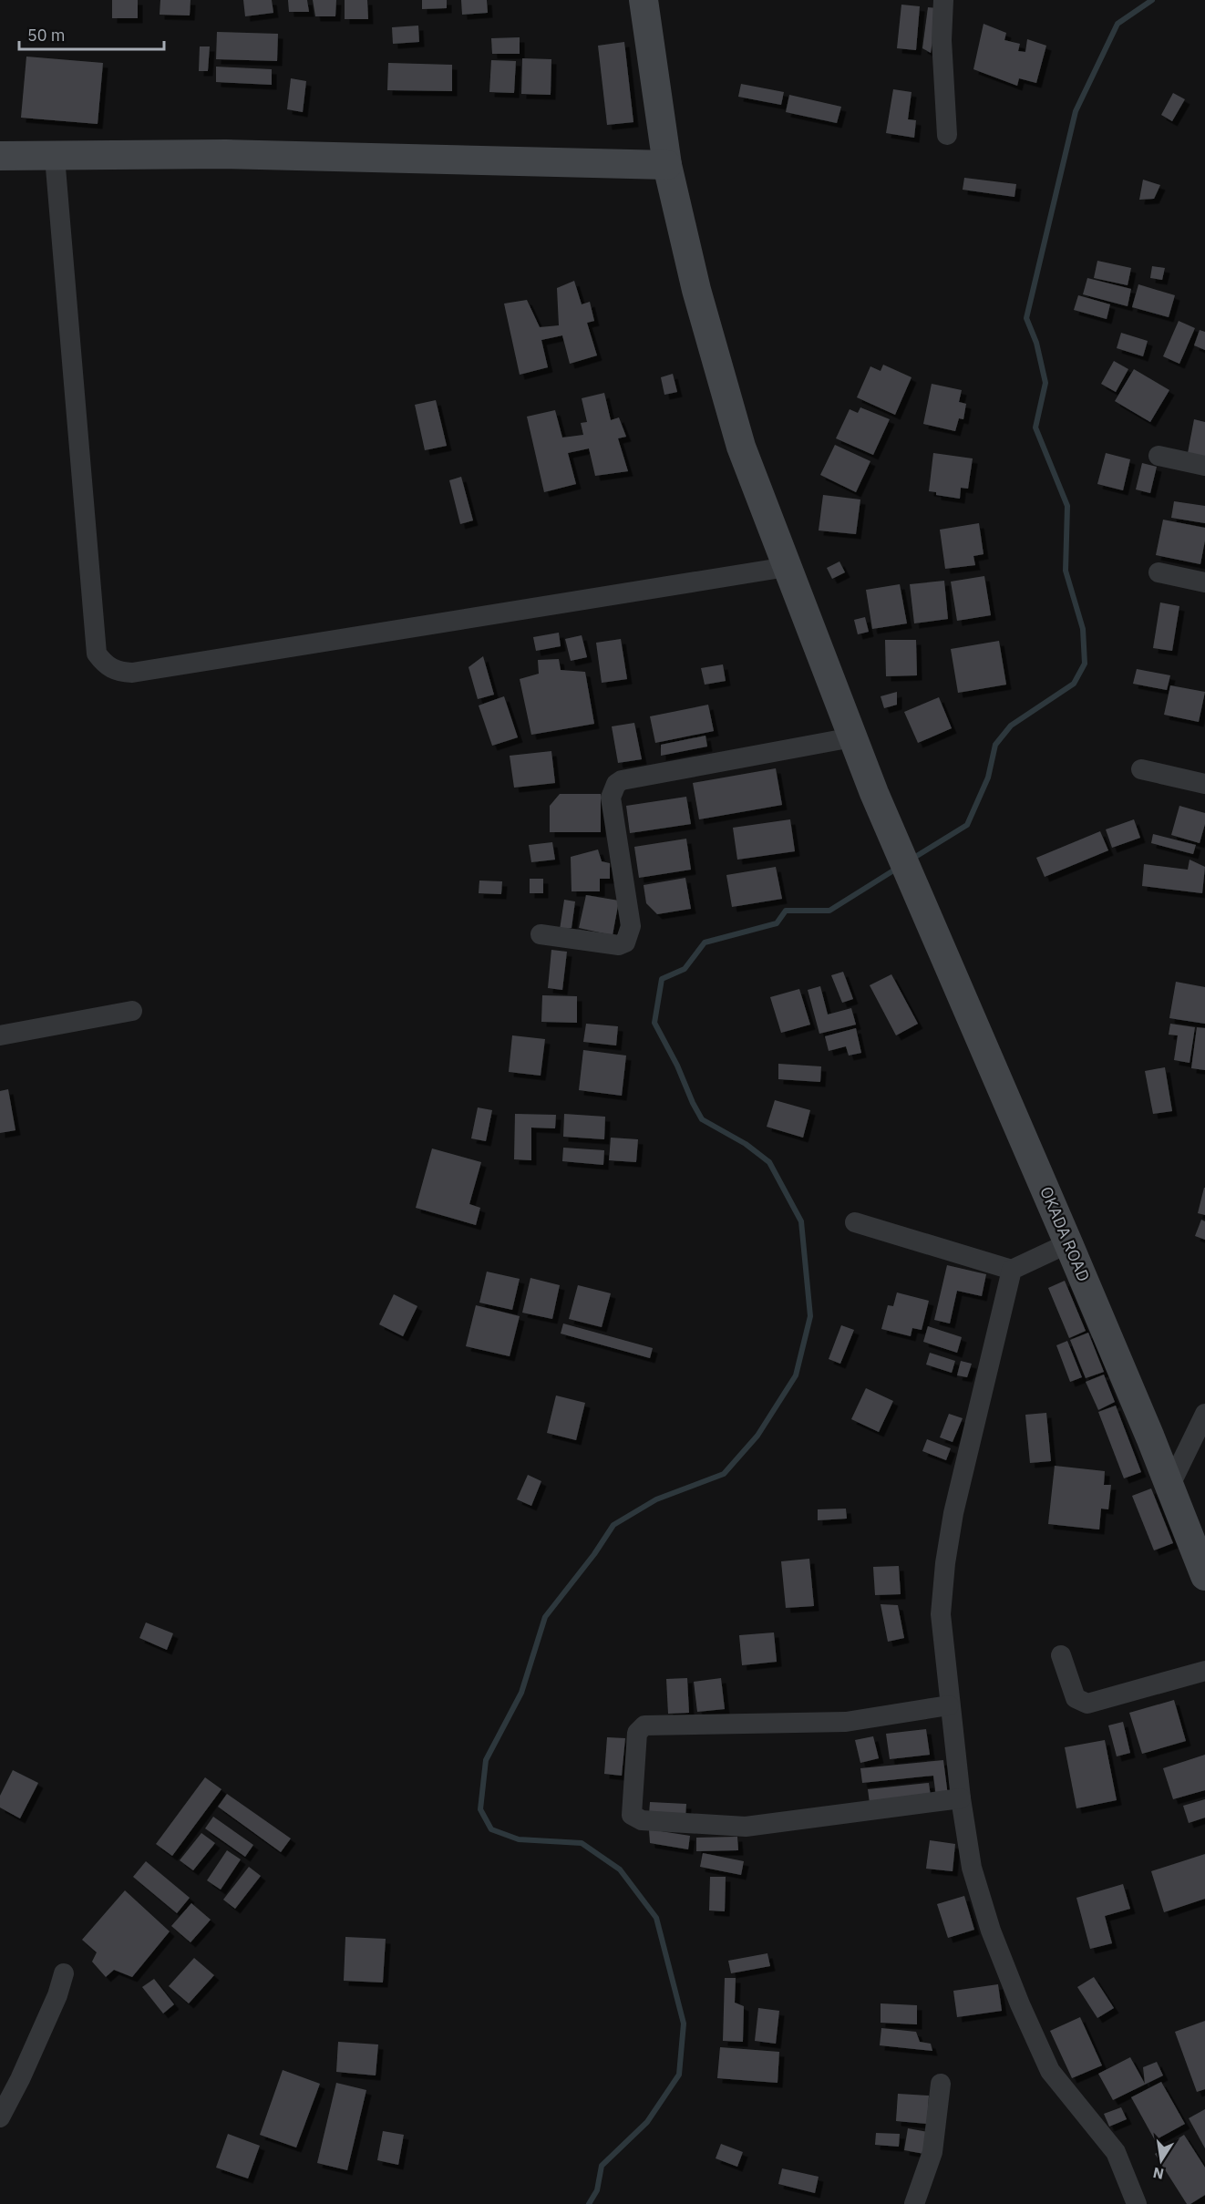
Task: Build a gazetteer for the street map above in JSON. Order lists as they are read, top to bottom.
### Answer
{
  "streets": {
    "street": ["OKADA ROAD"]
  },
  "scale_bar": "50 m",
  "north": "bottom"
}
